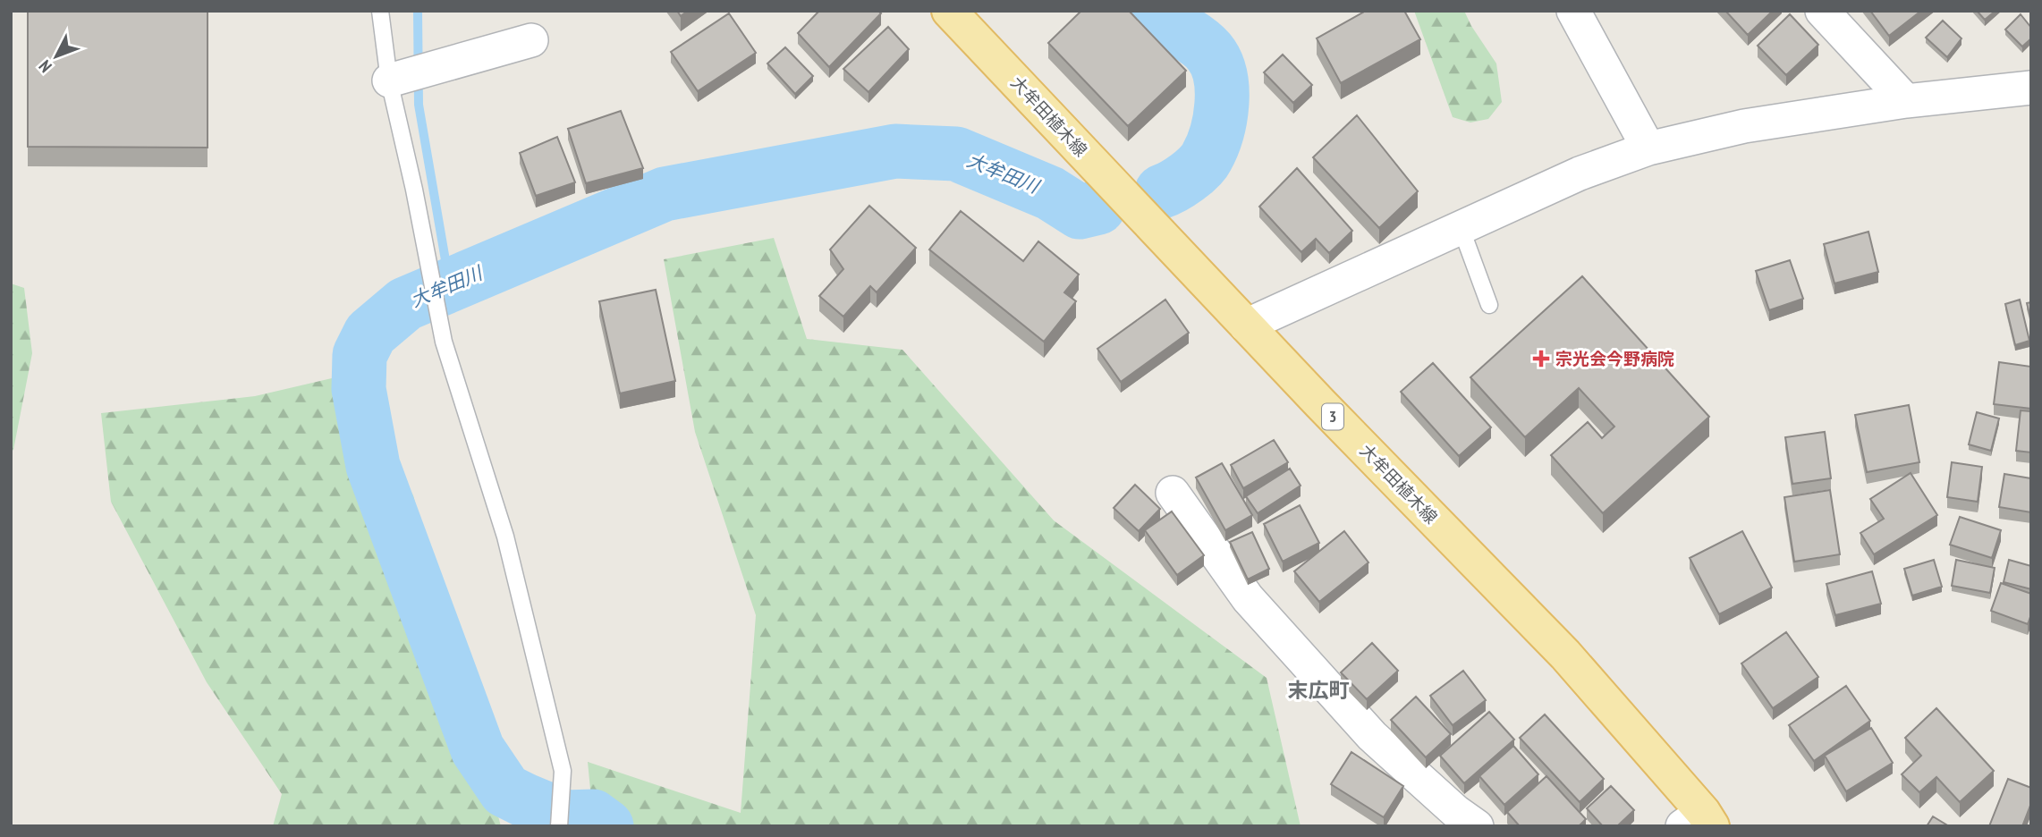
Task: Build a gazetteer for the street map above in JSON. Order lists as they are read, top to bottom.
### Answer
{
  "streets": {
    "main road": ["大牟田植木線", "3"]
  },
  "districts": ["末広町"],
  "water": ["大牟田川"],
  "places": {
    "health": ["宗光会今野病院"]
  },
  "north": "bottom left"
}
